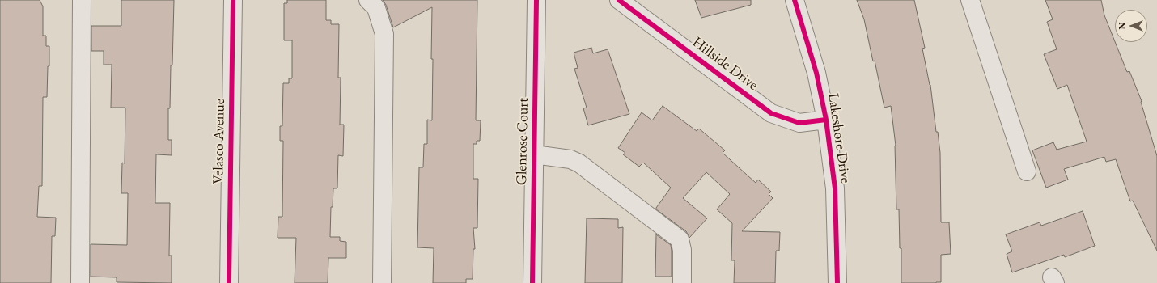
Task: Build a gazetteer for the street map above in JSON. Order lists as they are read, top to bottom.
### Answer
{
  "streets": {
    "street": [
      "Hillside Drive",
      "Lakeshore Drive",
      "Velasco Avenue",
      "Glenrose Court"
    ]
  },
  "crossings": [
    ["Hillside Drive", "Lakeshore Drive"]
  ],
  "north": "left"
}
